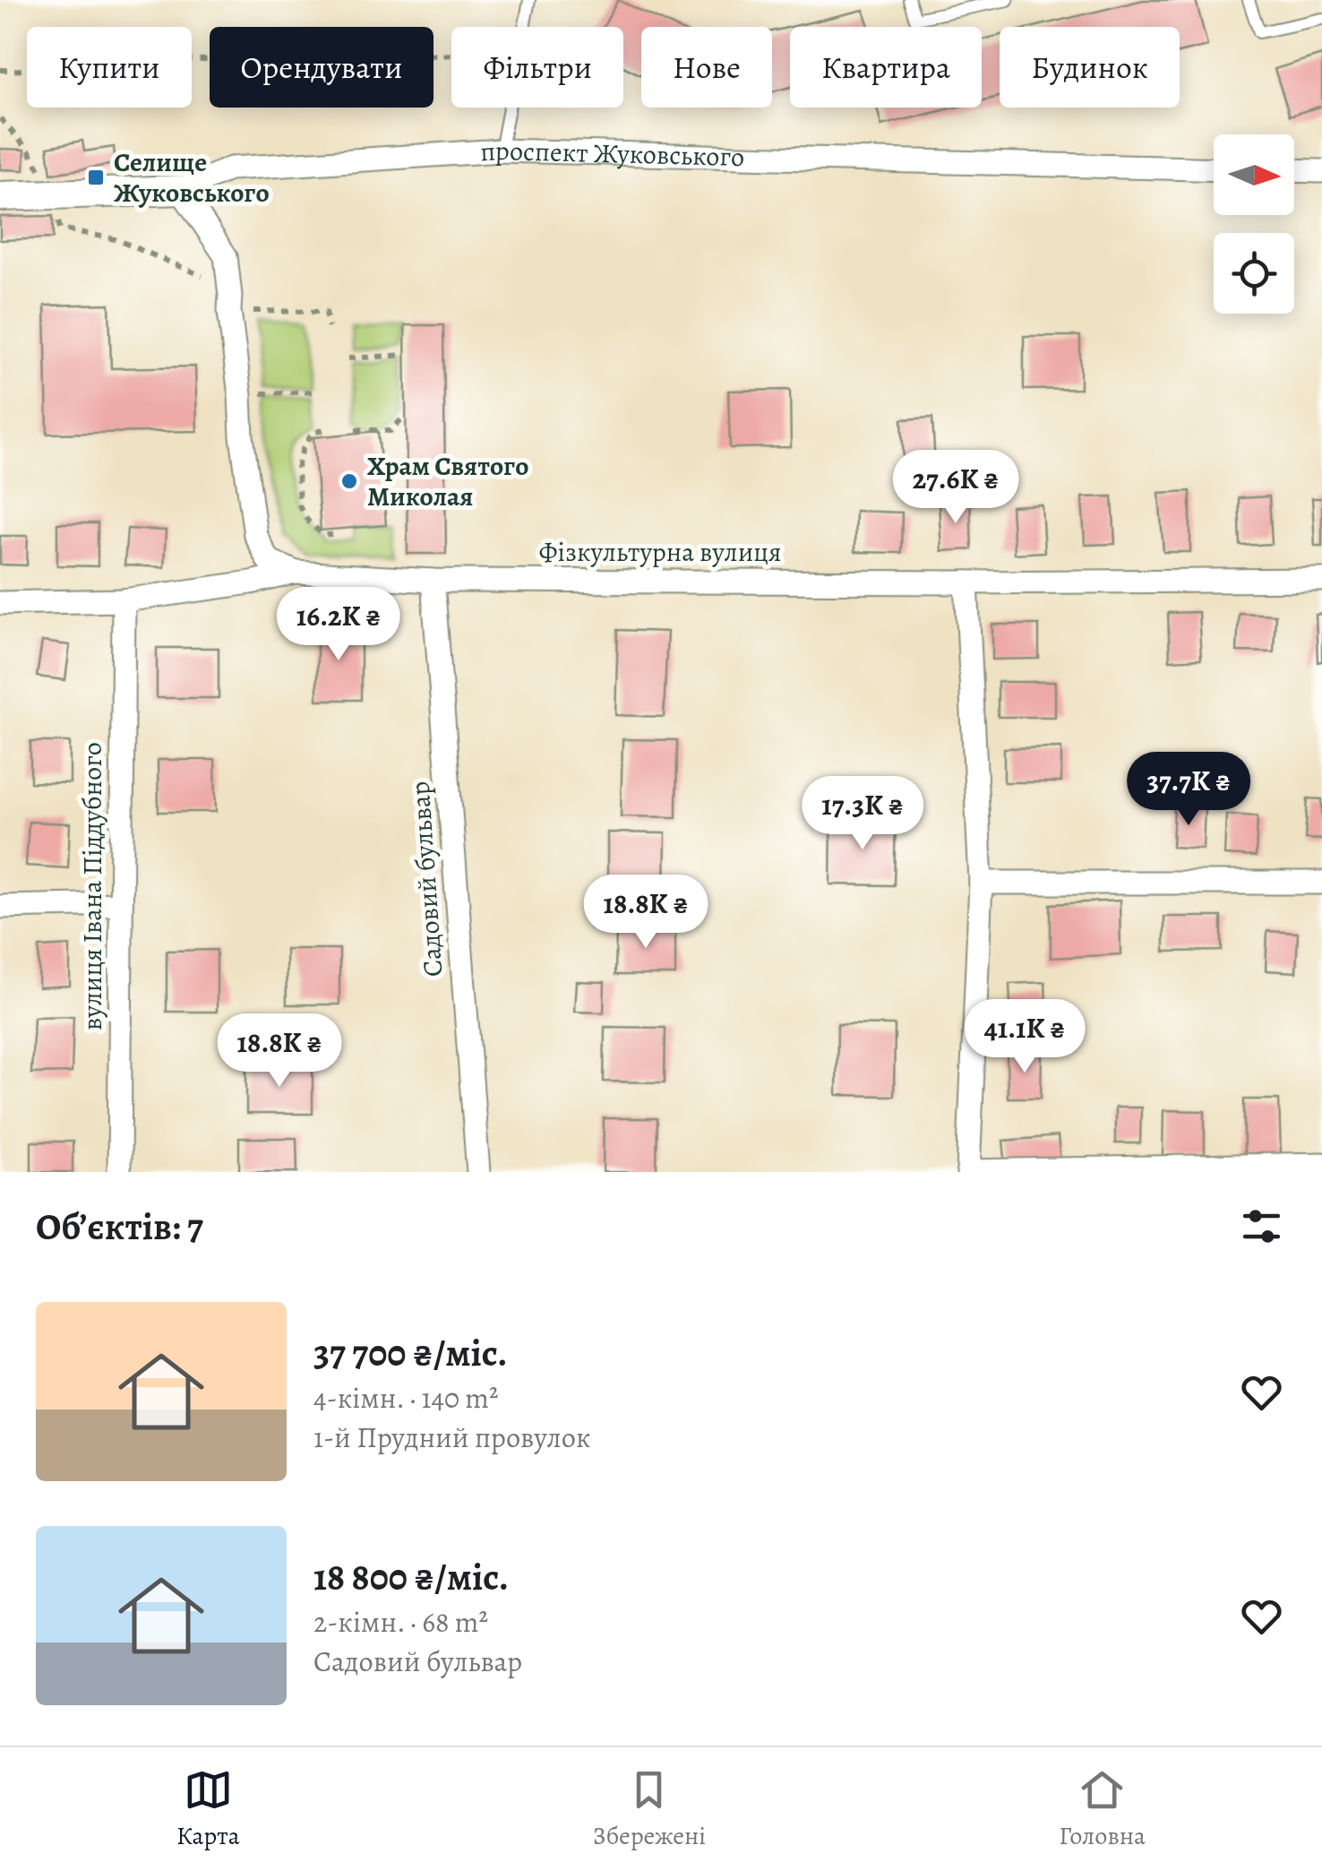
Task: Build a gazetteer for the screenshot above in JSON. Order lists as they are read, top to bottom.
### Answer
{
  "streets": {
    "street": [
      "проспект Жуковського",
      "Фізкультурна вулиця",
      "Садовий бульвар",
      "вулиця Івана Піддубного"
    ]
  },
  "crossings": [
    ["Фізкультурна вулиця", "Садовий бульвар"],
    ["Фізкультурна вулиця", "вулиця Івана Піддубного"]
  ],
  "places": {
    "transit": ["Селище Жуковського"],
    "other": ["Храм Святого Миколая"]
  },
  "north": "right",
  "page": {
    "chip": [
      "Купити",
      "Орендувати",
      "Фільтри",
      "Нове",
      "Квартира",
      "Будинок"
    ],
    "price": [
      "27.6K ₴",
      "16.2K ₴",
      "37.7K ₴",
      "17.3K ₴",
      "18.8K ₴",
      "41.1K ₴",
      "18.8K ₴"
    ],
    "heading": "Об’єктів: 7",
    "list": [
      {
        "name": "37 700 ₴/міс.",
        "note": "4-кімн. · 140 m² · 1-й Прудний провулок"
      },
      {
        "name": "18 800 ₴/міс.",
        "note": "2-кімн. · 68 m² · Садовий бульвар"
      }
    ],
    "tabs": ["Карта", "Збережені", "Головна"]
  }
}
